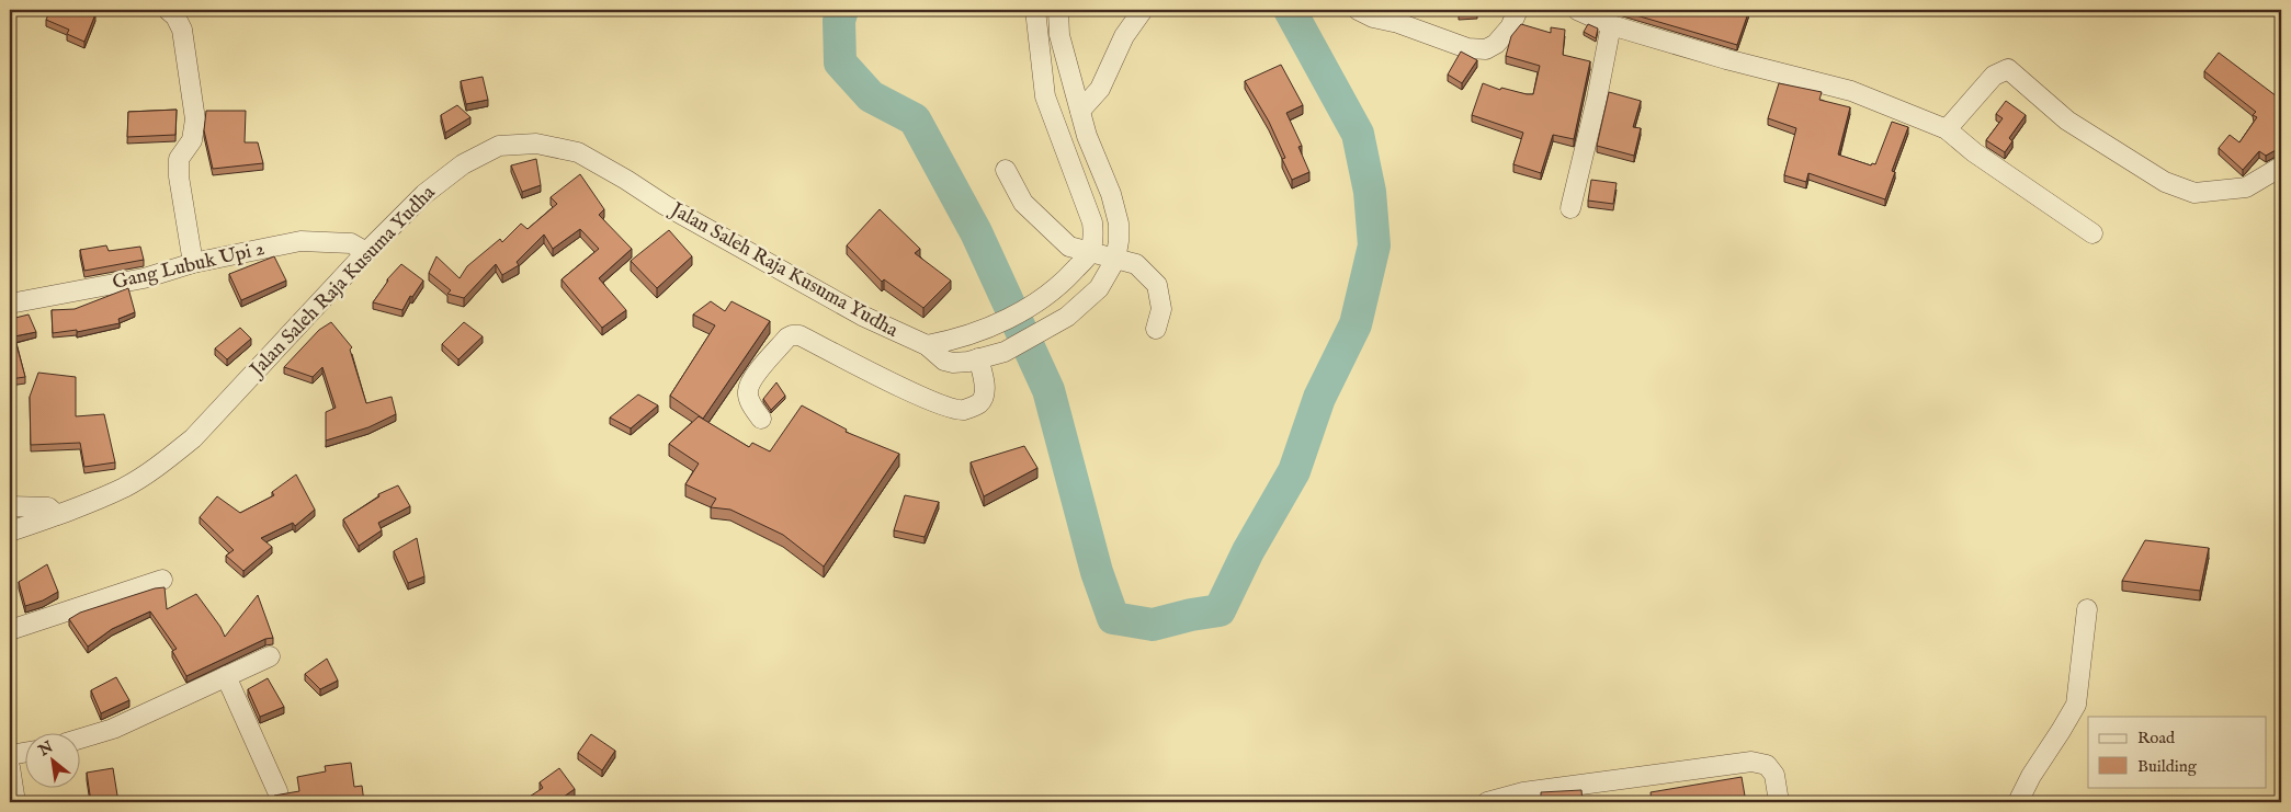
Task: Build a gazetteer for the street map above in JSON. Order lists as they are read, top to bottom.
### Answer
{
  "streets": {
    "street": ["Gang Lubuk Upi 2", "Jalan Saleh Raja Kusuma Yudha"]
  },
  "crossings": [
    ["Gang Lubuk Upi 2", "Jalan Saleh Raja Kusuma Yudha"]
  ],
  "legend": ["Road", "Building"],
  "north": "top left"
}
